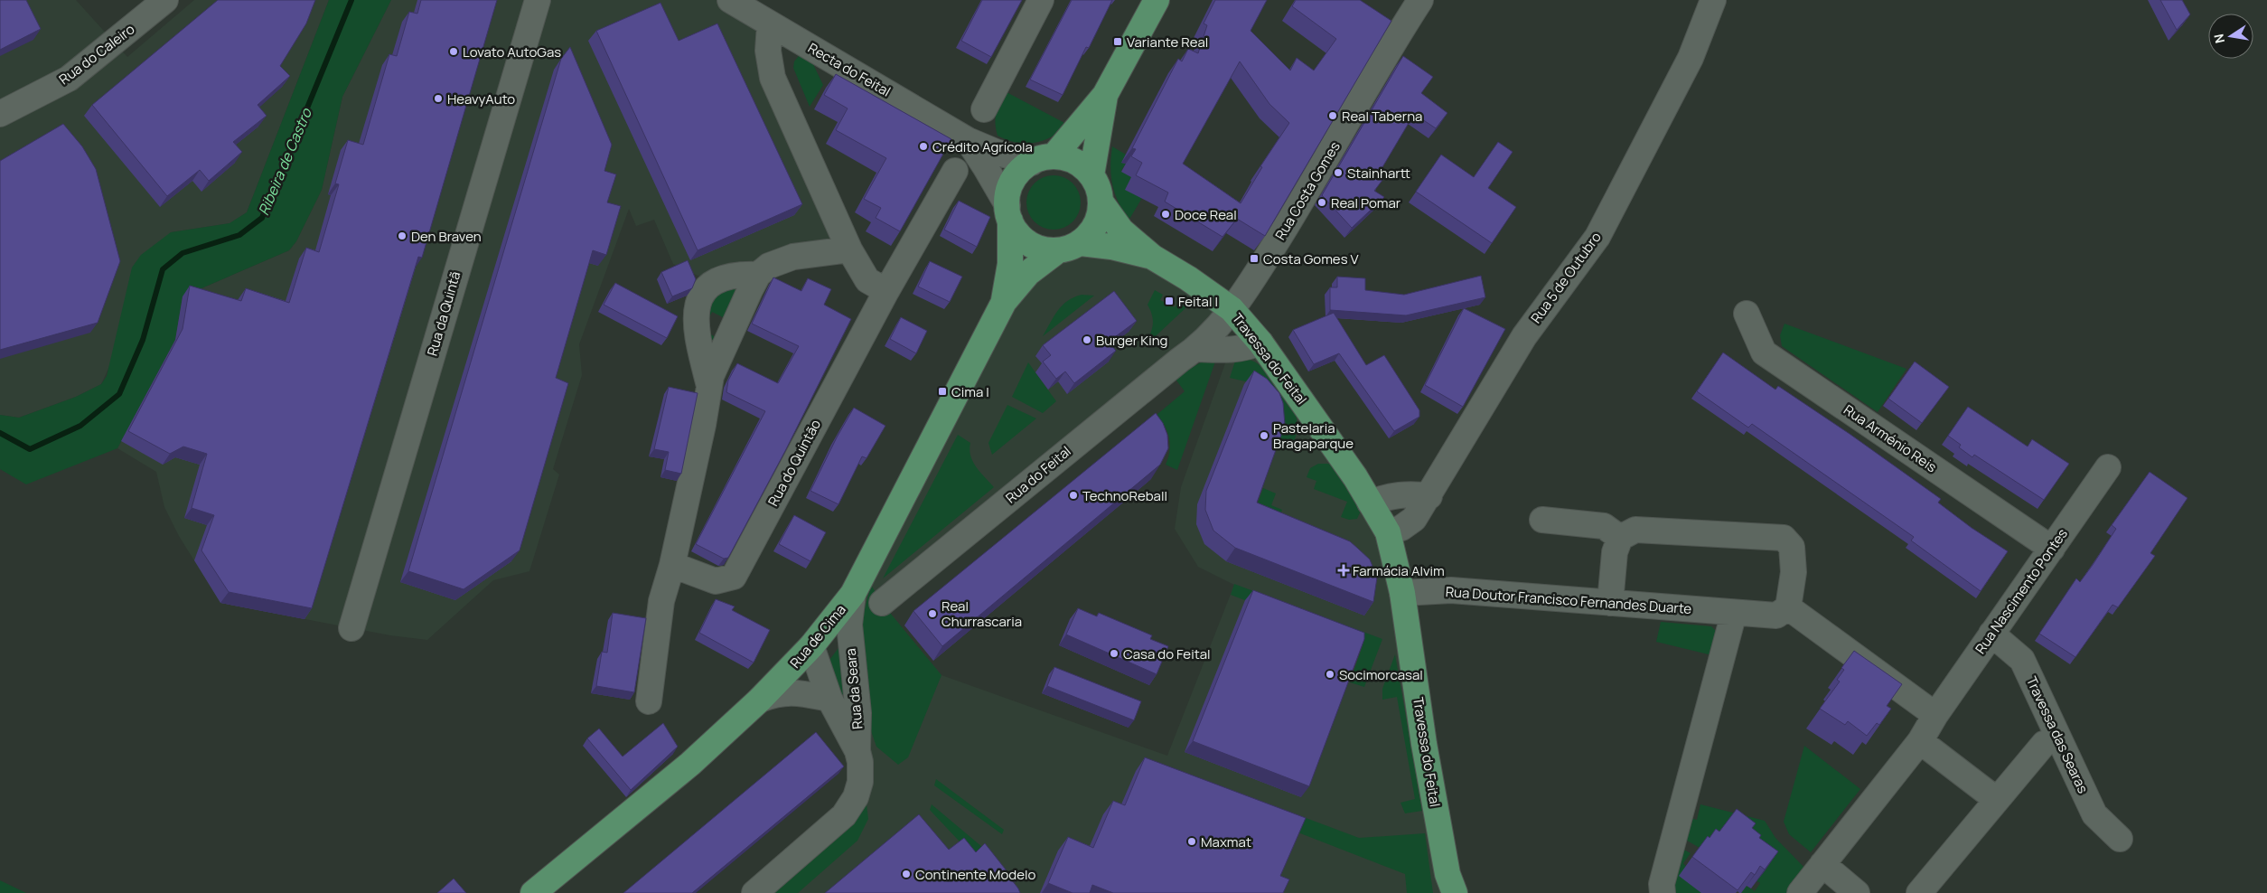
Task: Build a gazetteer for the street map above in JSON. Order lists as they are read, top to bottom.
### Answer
{
  "streets": {
    "main road": ["Recta do Feital", "Travessa do Feital", "Rua de Cima"],
    "street": [
      "Rua do Caleiro",
      "Rua Costa Gomes",
      "Rua 5 de Outubro",
      "Rua da Quintã",
      "Rua Arménio Reis",
      "Rua do Quintão",
      "Rua do Feital",
      "Rua Nascimento Pontes",
      "Rua Doutor Francisco Fernandes Duarte",
      "Rua da Seara",
      "Travessa das Searas"
    ]
  },
  "crossings": [
    ["Recta do Feital", "Rua Costa Gomes"],
    ["Recta do Feital", "Travessa do Feital"],
    ["Recta do Feital", "Rua do Feital"],
    ["Recta do Feital", "Rua de Cima"],
    ["Rua Costa Gomes", "Travessa do Feital"],
    ["Rua Costa Gomes", "Rua do Feital"],
    ["Rua 5 de Outubro", "Travessa do Feital"],
    ["Travessa do Feital", "Rua do Feital"],
    ["Travessa do Feital", "Rua Doutor Francisco Fernandes Duarte"],
    ["Rua Arménio Reis", "Rua Nascimento Pontes"],
    ["Rua Nascimento Pontes", "Travessa das Searas"],
    ["Rua de Cima", "Rua da Seara"]
  ],
  "water": ["Ribeira de Castro"],
  "places": {
    "transit": [
      "Variante Real",
      "Costa Gomes V",
      "Feital I",
      "Cima I"
    ],
    "other": [
      "Lovato AutoGas",
      "HeavyAuto",
      "Real Taberna",
      "Crédito Agrícola",
      "Stainhartt",
      "Real Pomar",
      "Doce Real",
      "Den Braven",
      "Burger King",
      "Pastelaria Bragaparque",
      "TechnoReball",
      "Real Churrascaria",
      "Casa do Feital",
      "Socimorcasal",
      "Maxmat",
      "Continente Modelo"
    ],
    "health": ["Farmácia Alvim"]
  },
  "north": "left"
}
